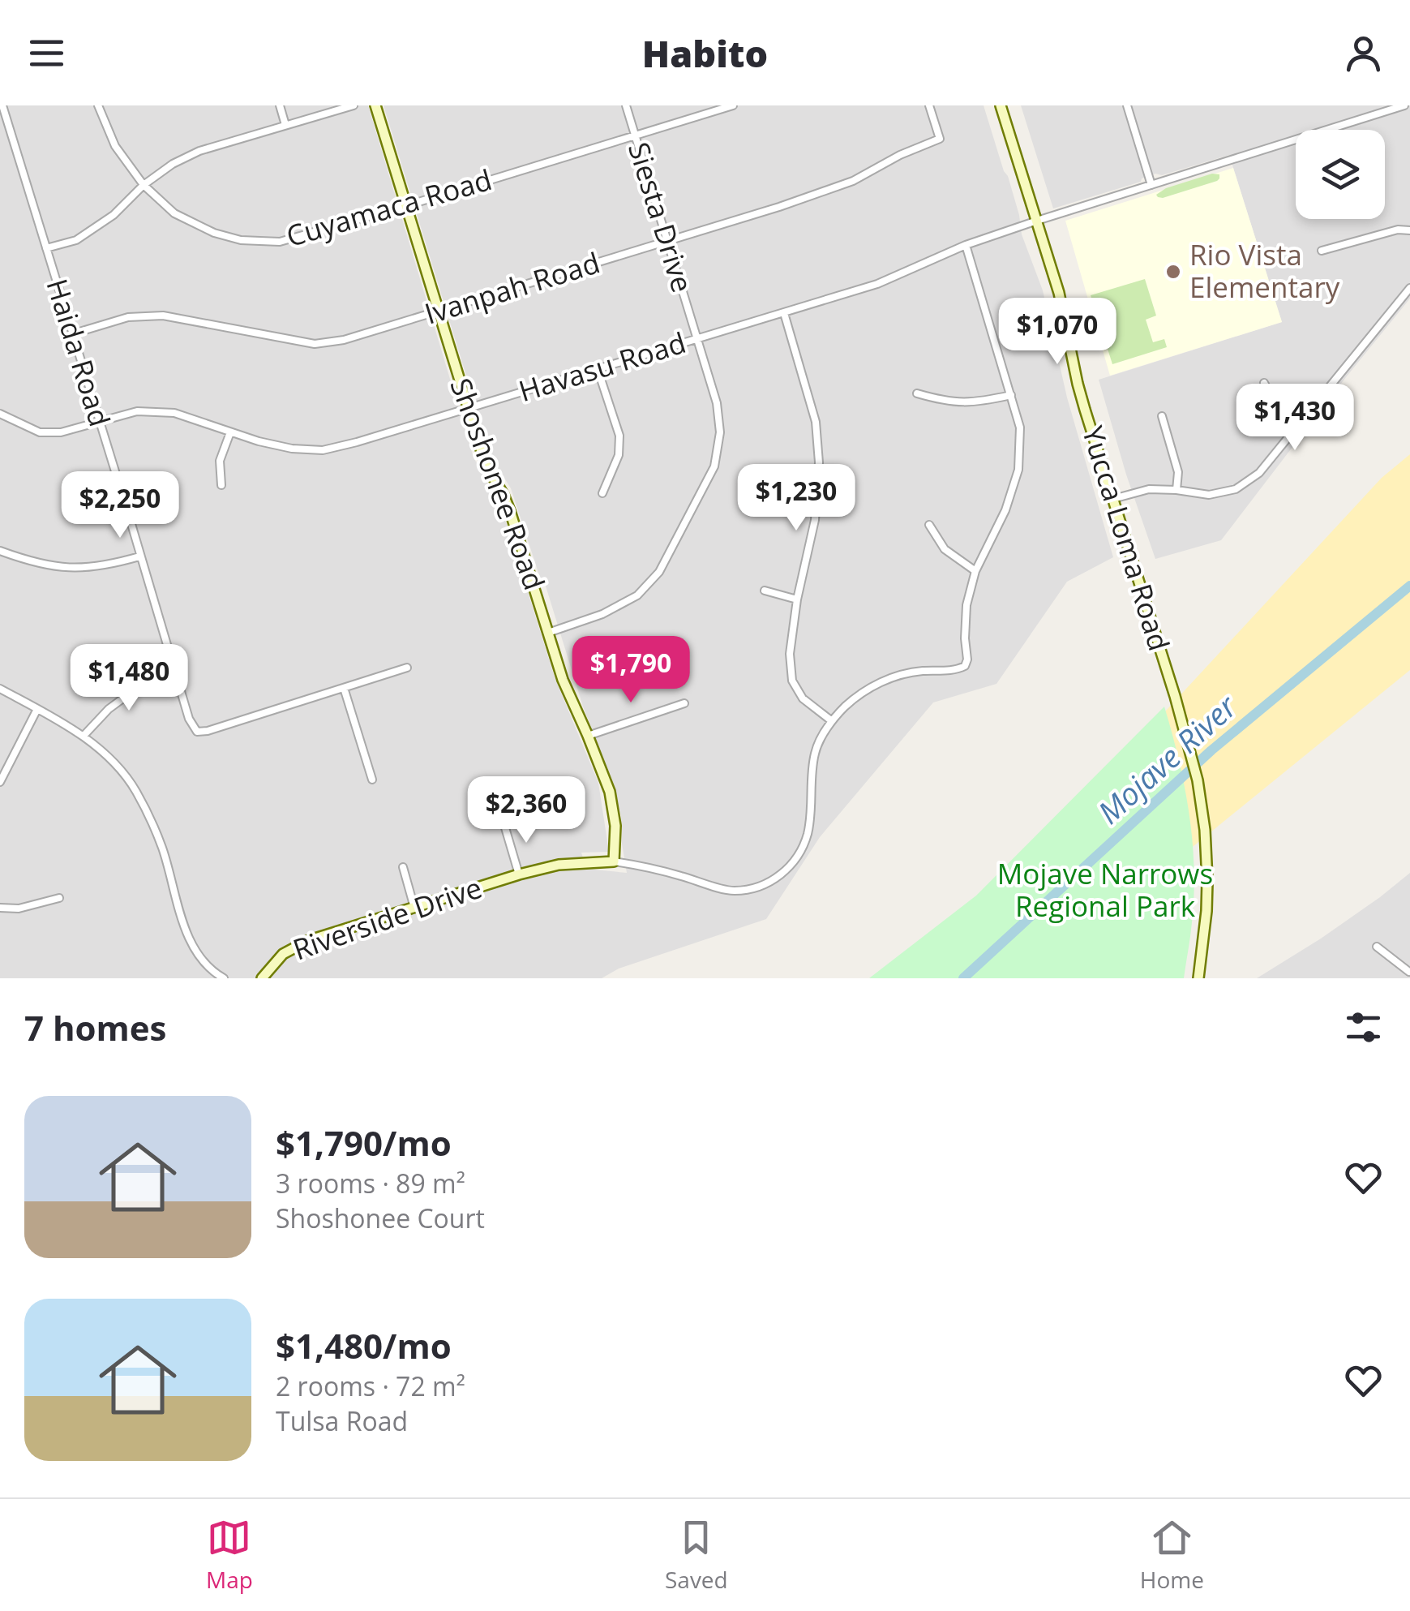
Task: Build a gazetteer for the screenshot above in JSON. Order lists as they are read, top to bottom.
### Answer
{
  "streets": {
    "street": [
      "Cuyamaca Road",
      "Siesta Drive",
      "Ivanpah Road",
      "Haida Road",
      "Havasu Road",
      "Shoshonee Road",
      "Yucca Loma Road",
      "Riverside Drive"
    ]
  },
  "crossings": [
    ["Cuyamaca Road", "Siesta Drive"],
    ["Cuyamaca Road", "Shoshonee Road"],
    ["Siesta Drive", "Ivanpah Road"],
    ["Siesta Drive", "Havasu Road"],
    ["Siesta Drive", "Shoshonee Road"],
    ["Ivanpah Road", "Haida Road"],
    ["Ivanpah Road", "Shoshonee Road"],
    ["Haida Road", "Havasu Road"],
    ["Havasu Road", "Shoshonee Road"],
    ["Havasu Road", "Yucca Loma Road"],
    ["Shoshonee Road", "Riverside Drive"]
  ],
  "water": ["Mojave River"],
  "parks": ["Mojave Narrows Regional Park"],
  "places": ["Rio Vista Elementary"],
  "page": {
    "header": "Habito",
    "price": [
      "$1,070",
      "$1,430",
      "$1,230",
      "$2,250",
      "$1,790",
      "$1,480",
      "$2,360"
    ],
    "heading": "7 homes",
    "list": [
      {
        "name": "$1,790/mo",
        "note": "3 rooms · 89 m² · Shoshonee Court"
      },
      {
        "name": "$1,480/mo",
        "note": "2 rooms · 72 m² · Tulsa Road"
      }
    ],
    "tabs": ["Map", "Saved", "Home"]
  }
}
